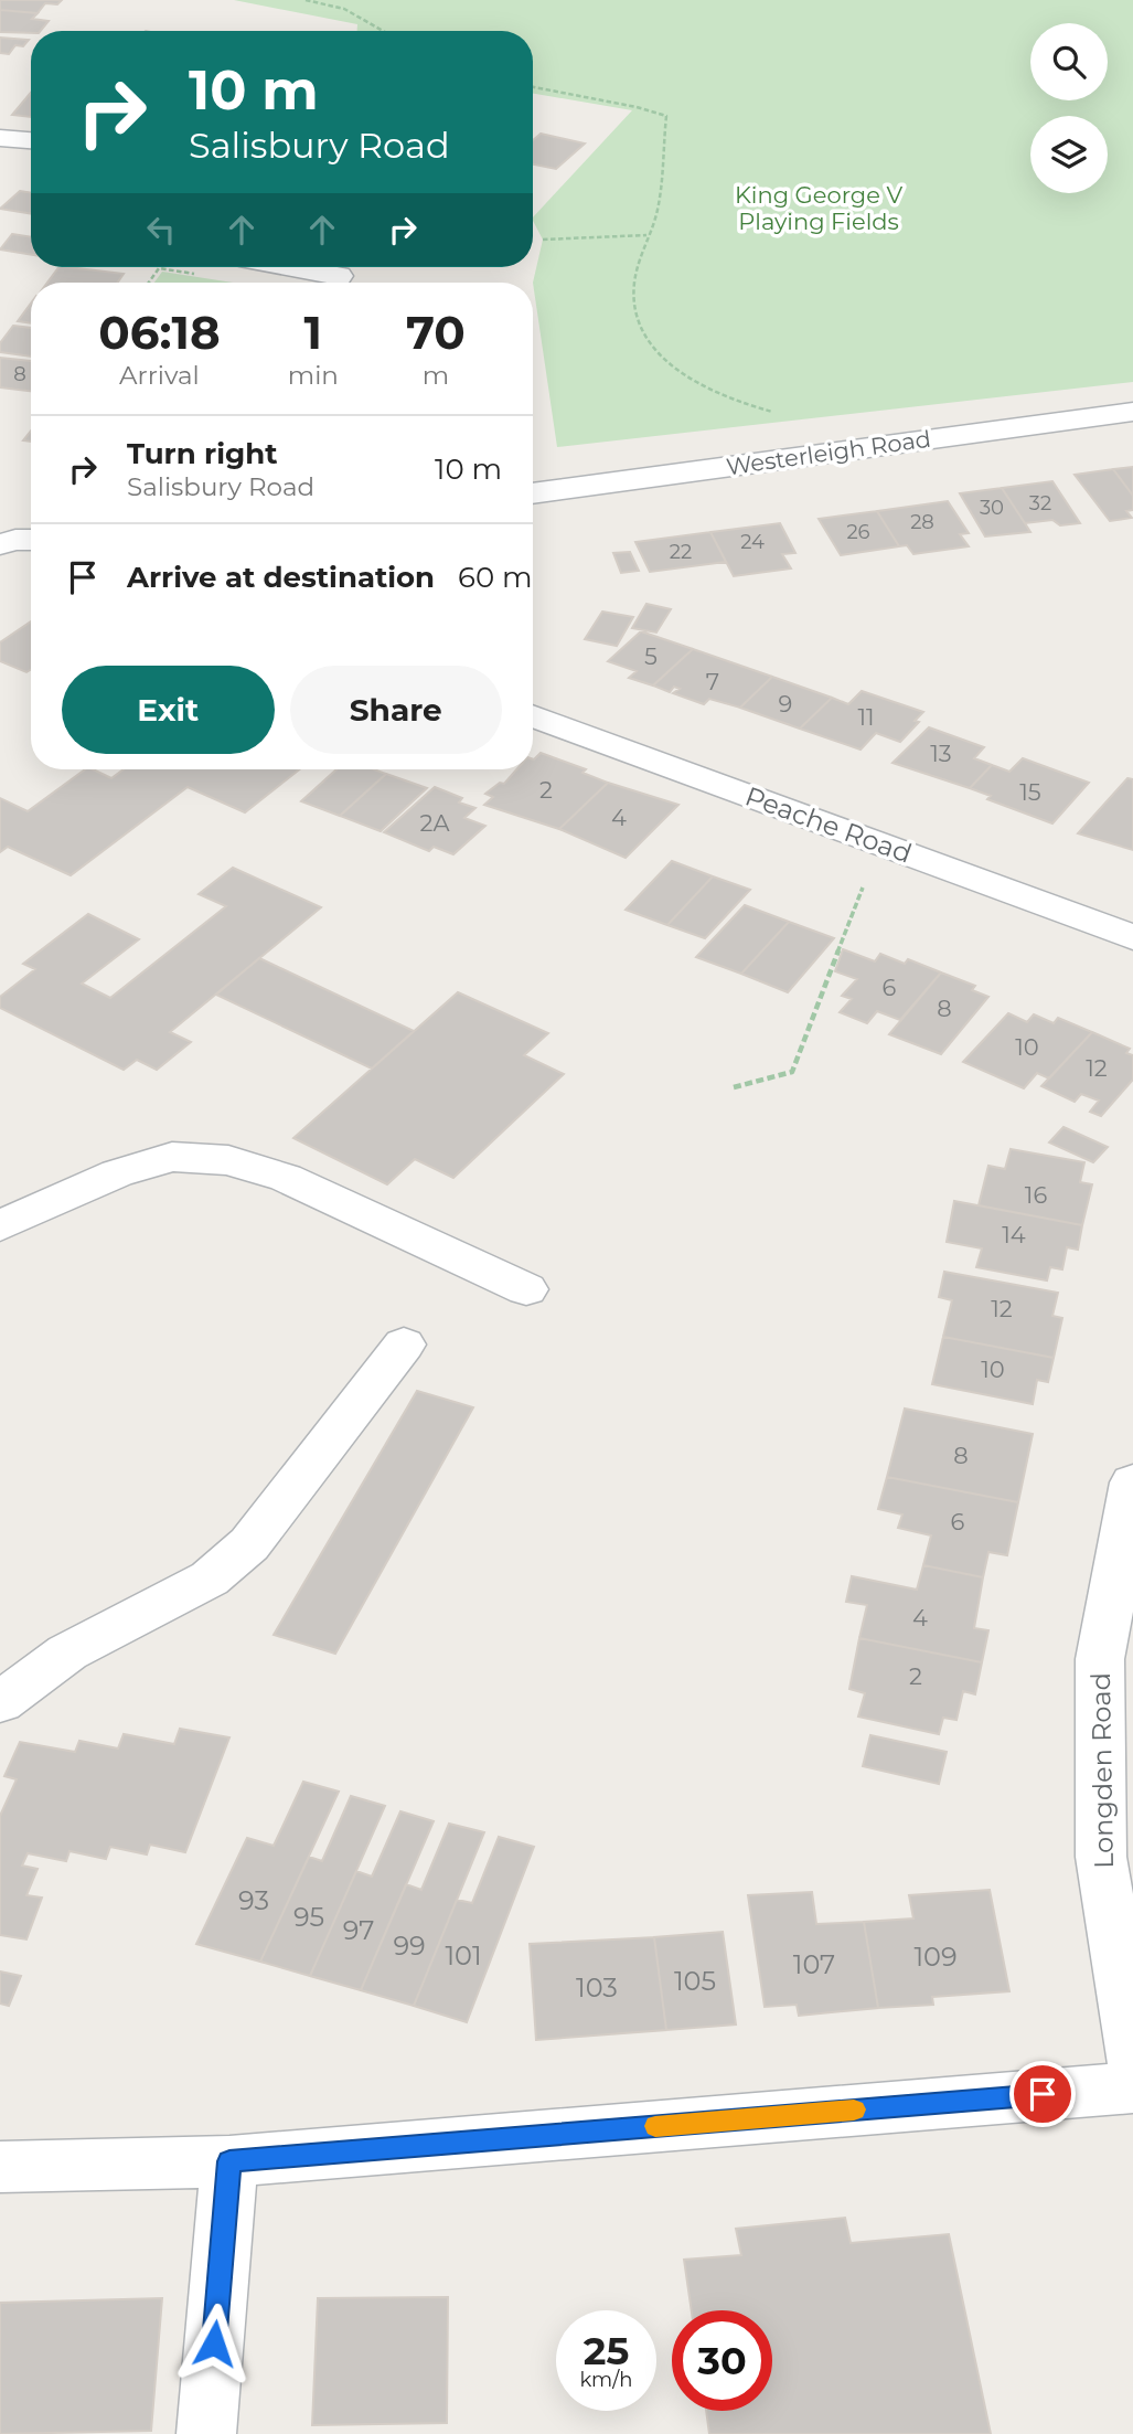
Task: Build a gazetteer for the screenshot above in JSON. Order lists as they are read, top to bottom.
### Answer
{
  "streets": {
    "street": ["Westerleigh Road", "Peache Road", "Longden Road"]
  },
  "parks": ["King George V Playing Fields"],
  "house_numbers": [
    "8",
    "32",
    "30",
    "28",
    "26",
    "24",
    "22",
    "5",
    "7",
    "9",
    "11",
    "13",
    "2",
    "15",
    "4",
    "2A",
    "6",
    "8",
    "10",
    "12",
    "16",
    "14",
    "12",
    "10",
    "8",
    "6",
    "4",
    "2",
    "93",
    "95",
    "97",
    "99",
    "101",
    "109",
    "107",
    "105",
    "103"
  ],
  "page": {
    "turn": ["10 m", "Salisbury Road"],
    "eta": [
      "06:18",
      "Arrival",
      "1",
      "min",
      "70",
      "m"
    ],
    "list": [
      {
        "name": "Turn right",
        "note": "Salisbury Road",
        "value": "10 m"
      },
      {
        "name": "Arrive at destination",
        "value": "60 m"
      }
    ],
    "buttons": ["Exit", "Share"],
    "speed": "25 km/h",
    "limit": "30"
  }
}
